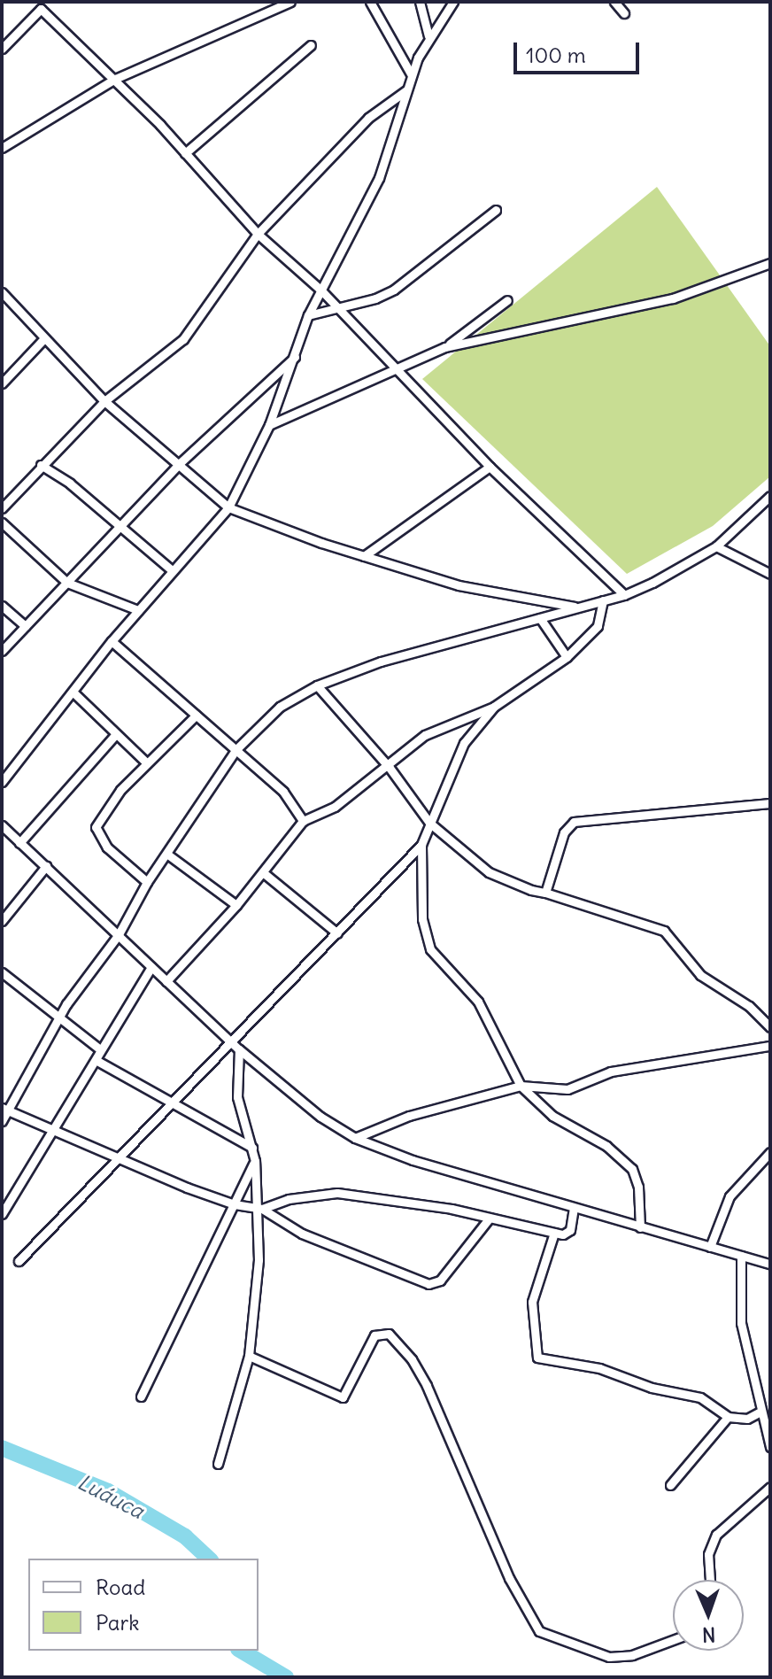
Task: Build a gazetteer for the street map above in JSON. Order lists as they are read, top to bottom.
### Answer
{
  "water": ["Luáuca"],
  "legend": ["Road", "Park"],
  "scale_bar": "100 m",
  "north": "bottom"
}
